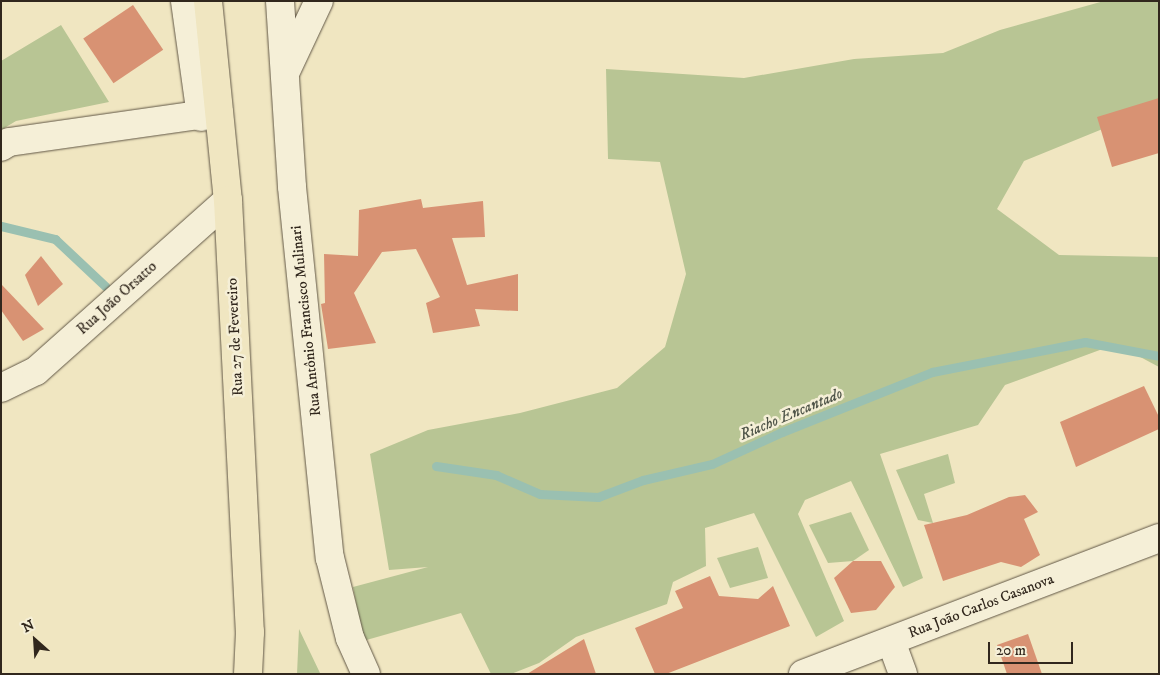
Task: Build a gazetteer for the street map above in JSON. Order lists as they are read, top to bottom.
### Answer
{
  "streets": {
    "main road": ["Rua 27 de Fevereiro"],
    "street": ["Rua João Orsatto", "Rua Antônio Francisco Mulinari", "Rua João Carlos Casanova"]
  },
  "crossings": [
    ["Rua João Orsatto", "Rua 27 de Fevereiro"]
  ],
  "water": ["Riacho Encantado"],
  "scale_bar": "20 m",
  "north": "top left"
}
